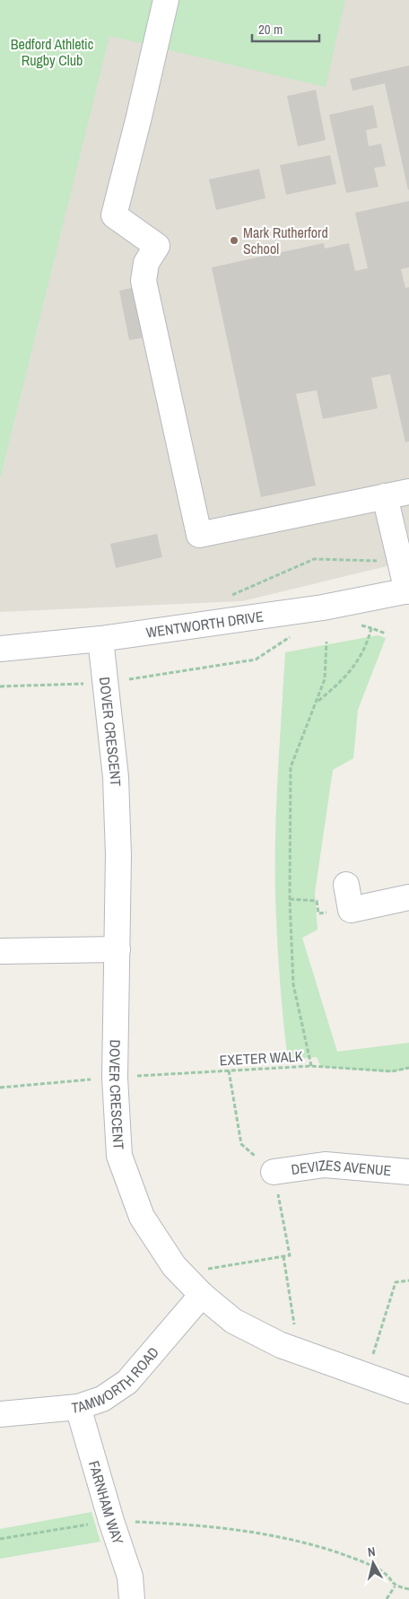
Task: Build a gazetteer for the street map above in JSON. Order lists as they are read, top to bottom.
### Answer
{
  "streets": {
    "street": [
      "WENTWORTH DRIVE",
      "DOVER CRESCENT",
      "DEVIZES AVENUE",
      "TAMWORTH ROAD",
      "FARNHAM WAY"
    ],
    "path": ["EXETER WALK"]
  },
  "crossings": [
    ["WENTWORTH DRIVE", "DOVER CRESCENT"],
    ["DOVER CRESCENT", "EXETER WALK"],
    ["DOVER CRESCENT", "TAMWORTH ROAD"],
    ["TAMWORTH ROAD", "FARNHAM WAY"]
  ],
  "parks": ["Bedford Athletic Rugby Club"],
  "places": ["Mark Rutherford School"],
  "scale_bar": "20 m",
  "north": "top"
}
